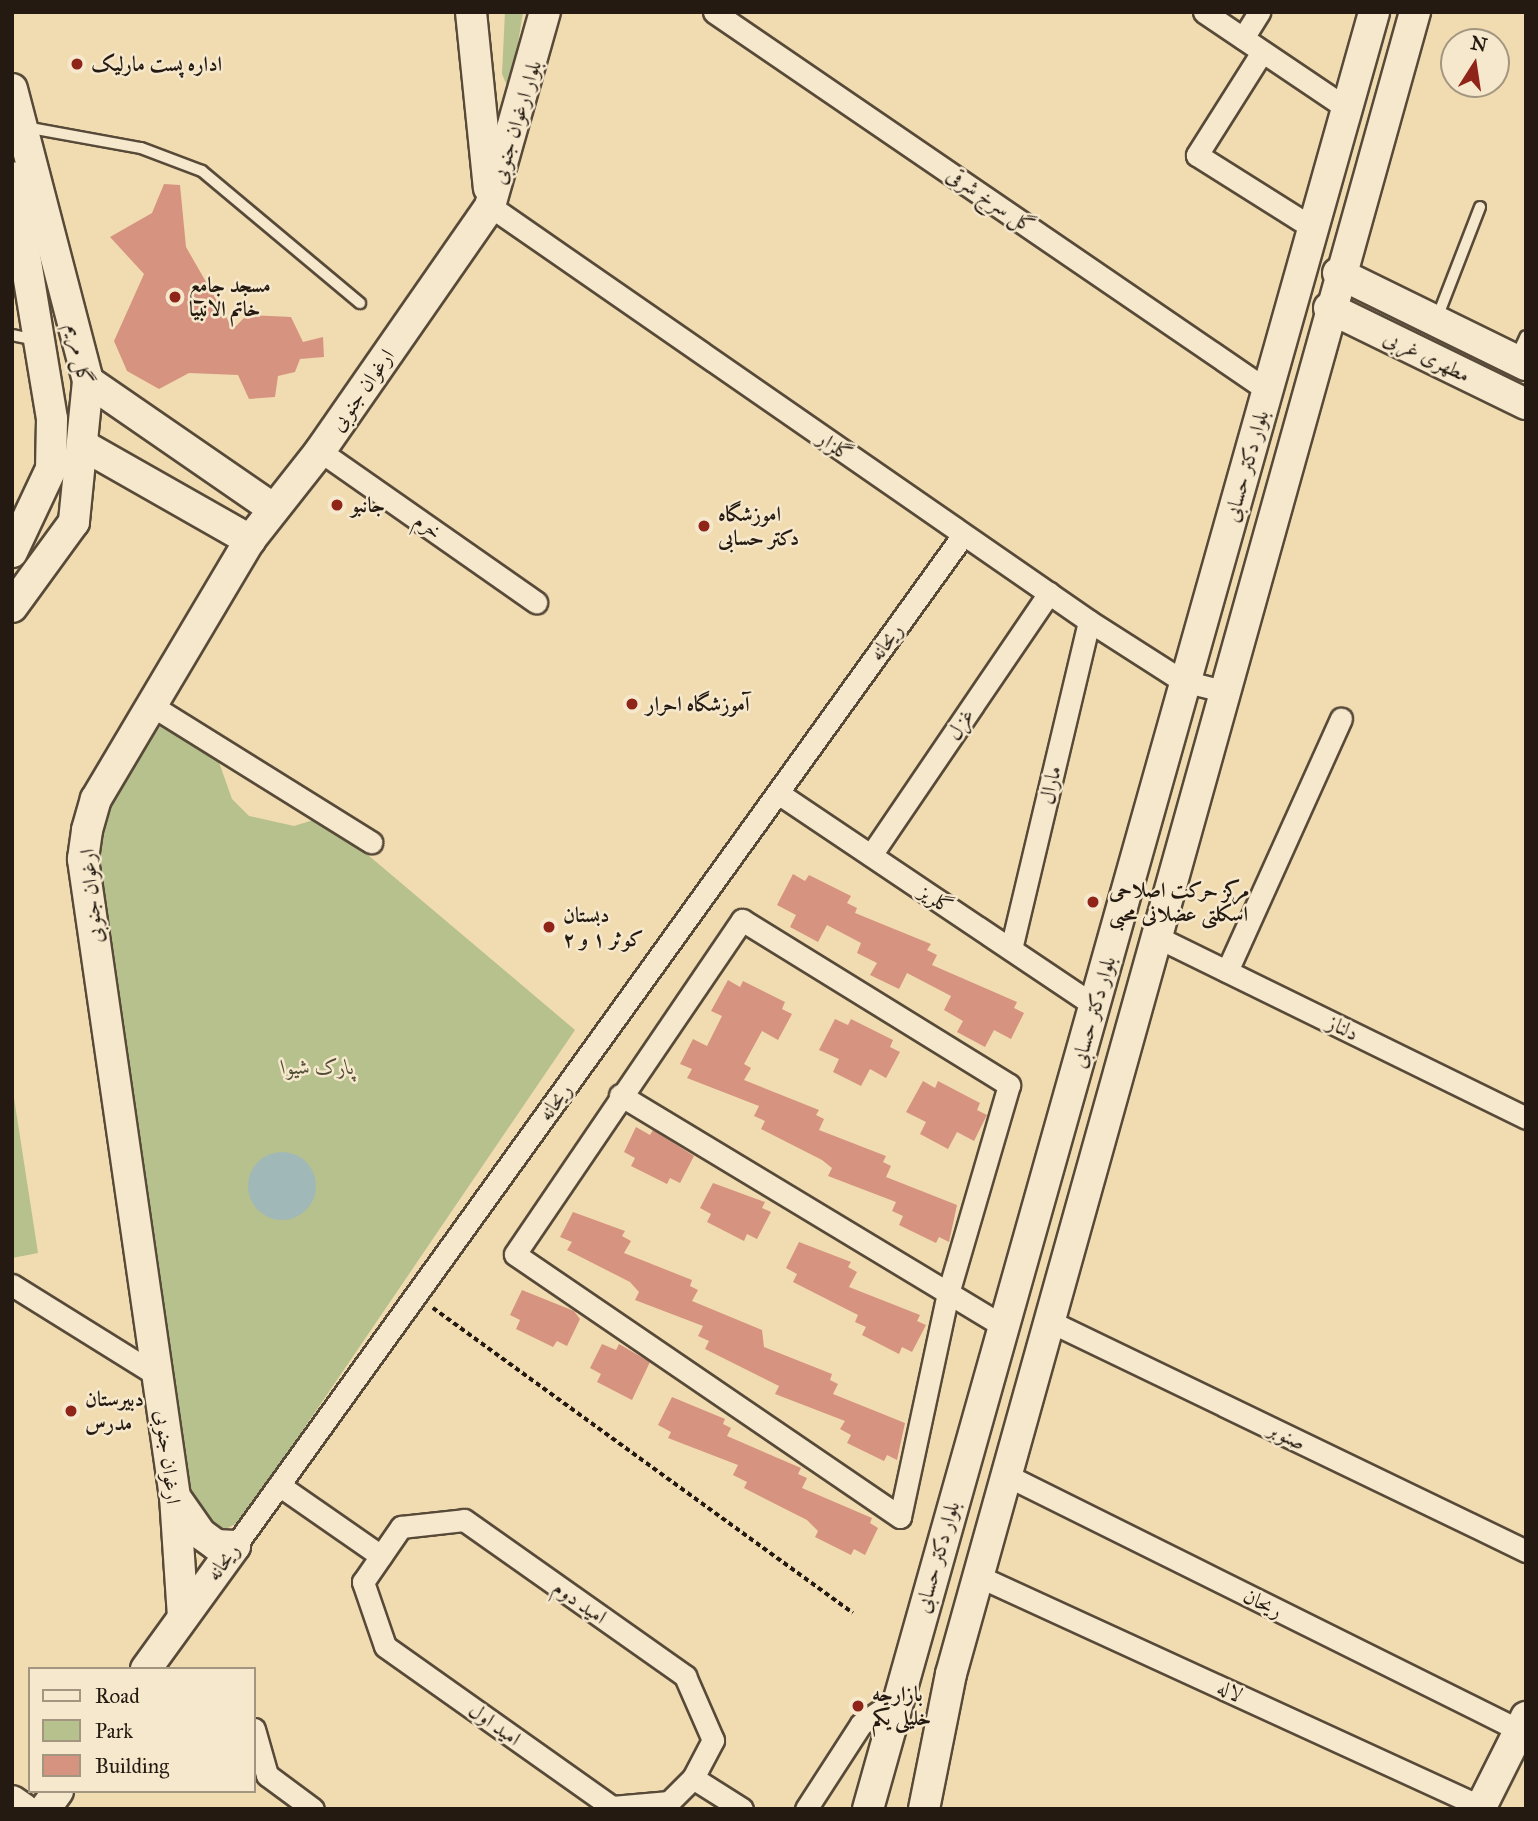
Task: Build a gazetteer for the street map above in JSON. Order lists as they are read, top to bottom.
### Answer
{
  "streets": {
    "main road": [
      "بلوار ارغوان جنوبی",
      "گل مریم",
      "مطهری غربی",
      "ارغوان جنوبی",
      "بلوار دکتر حسابی",
      "ریحانه"
    ],
    "street": [
      "گل سرخ شرقی",
      "گلزار",
      "خرم",
      "غزل",
      "مارال",
      "گلریز",
      "دلناز",
      "صنوبر",
      "امید دوم",
      "ریحان",
      "لاله",
      "امید اول"
    ]
  },
  "crossings": [
    ["بلوار ارغوان جنوبی", "ارغوان جنوبی"],
    ["بلوار ارغوان جنوبی", "گلزار"],
    ["گل سرخ شرقی", "بلوار دکتر حسابی"],
    ["مطهری غربی", "بلوار دکتر حسابی"],
    ["ارغوان جنوبی", "گلزار"],
    ["ارغوان جنوبی", "خرم"],
    ["ارغوان جنوبی", "ریحانه"],
    ["گلزار", "بلوار دکتر حسابی"],
    ["گلزار", "ریحانه"],
    ["گلزار", "غزل"],
    ["گلزار", "مارال"],
    ["بلوار دکتر حسابی", "گلریز"],
    ["بلوار دکتر حسابی", "دلناز"],
    ["بلوار دکتر حسابی", "صنوبر"],
    ["بلوار دکتر حسابی", "ریحان"],
    ["بلوار دکتر حسابی", "لاله"],
    ["ریحانه", "گلریز"],
    ["غزل", "گلریز"],
    ["مارال", "گلریز"],
    ["امید دوم", "امید اول"]
  ],
  "parks": ["پارک شیوا"],
  "places": [
    "اداره پست مارلیک",
    "مسجد جامع خاتم الانبیا",
    "جانبو",
    "اموزشگاه دکتر حسابی",
    "آموزشگاه احرار",
    "مرکز حرکت اصلاحی اسکلتی عضلانی محبی",
    "دبستان کوثر ۱ و ۲",
    "دبیرستان مدرس",
    "بازارچه خلیلی یکم"
  ],
  "legend": ["Road", "Park", "Building"],
  "north": "top"
}
